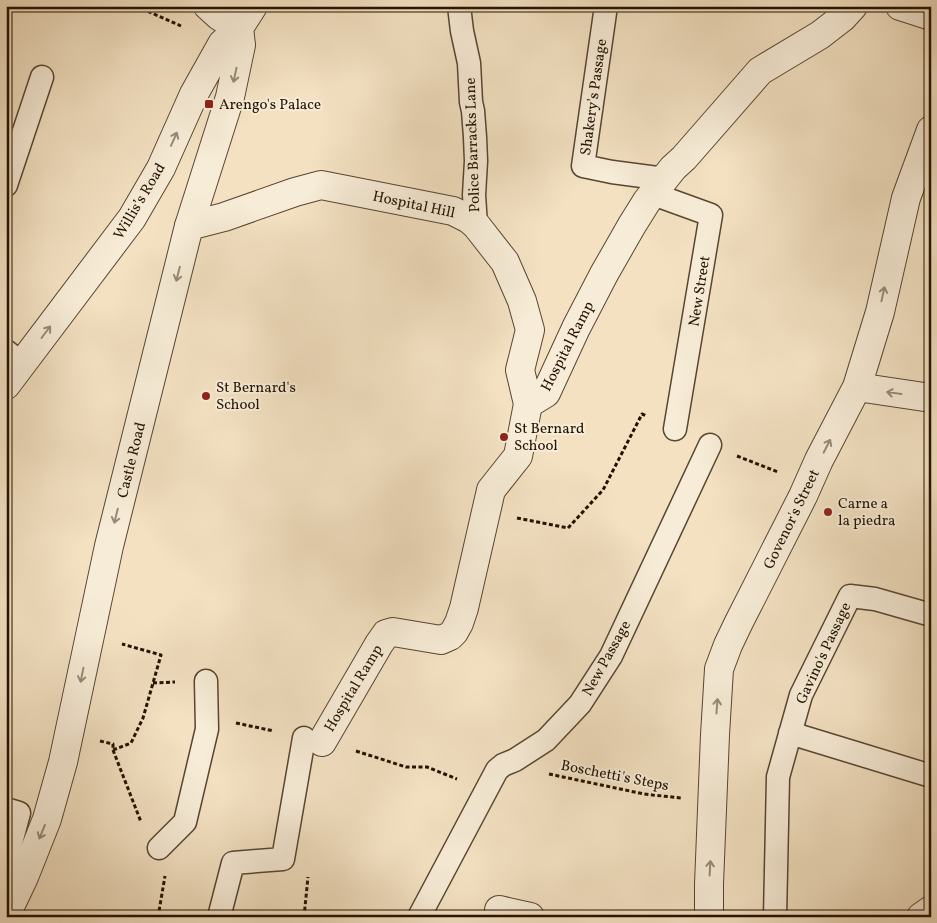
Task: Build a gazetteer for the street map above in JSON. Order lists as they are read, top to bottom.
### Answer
{
  "streets": {
    "street": [
      "Shakery's Passage",
      "Police Barracks Lane",
      "Willis’s Road",
      "Hospital Hill",
      "New Street",
      "Hospital Ramp",
      "Castle Road",
      "Govenor's Street",
      "Gavino's Passage",
      "New Passage"
    ],
    "path": ["Boschetti's Steps"]
  },
  "crossings": [
    ["Shakery's Passage", "New Street"],
    ["Shakery's Passage", "Hospital Ramp"],
    ["Police Barracks Lane", "Hospital Hill"],
    ["Willis’s Road", "Castle Road"],
    ["Hospital Hill", "Hospital Ramp"],
    ["Hospital Hill", "Castle Road"],
    ["New Street", "Hospital Ramp"],
    ["Govenor's Street", "Boschetti's Steps"],
    ["New Passage", "Boschetti's Steps"]
  ],
  "one_way": ["Willis’s Road", "Govenor's Street"],
  "places": {
    "transit": ["Arengo's Palace"],
    "other": ["St Bernard's School", "St Bernard School", "Carne a la piedra"]
  }
}
